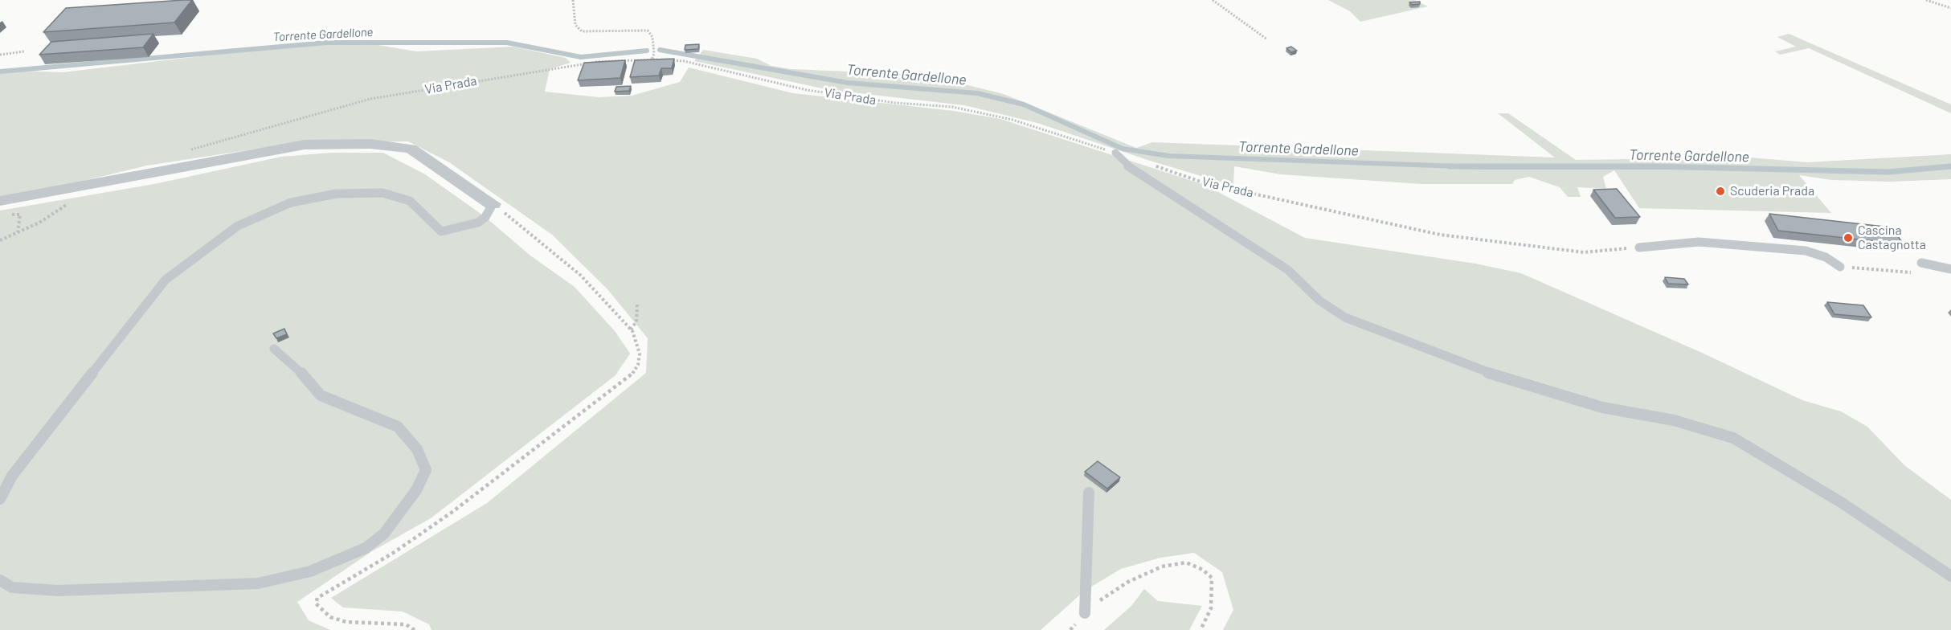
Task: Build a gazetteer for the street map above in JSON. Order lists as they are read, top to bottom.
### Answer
{
  "streets": {
    "path": ["Via Prada"]
  },
  "water": ["Torrente Gardellone"],
  "places": ["Scuderia Prada", "Cascina Castagnotta"]
}
